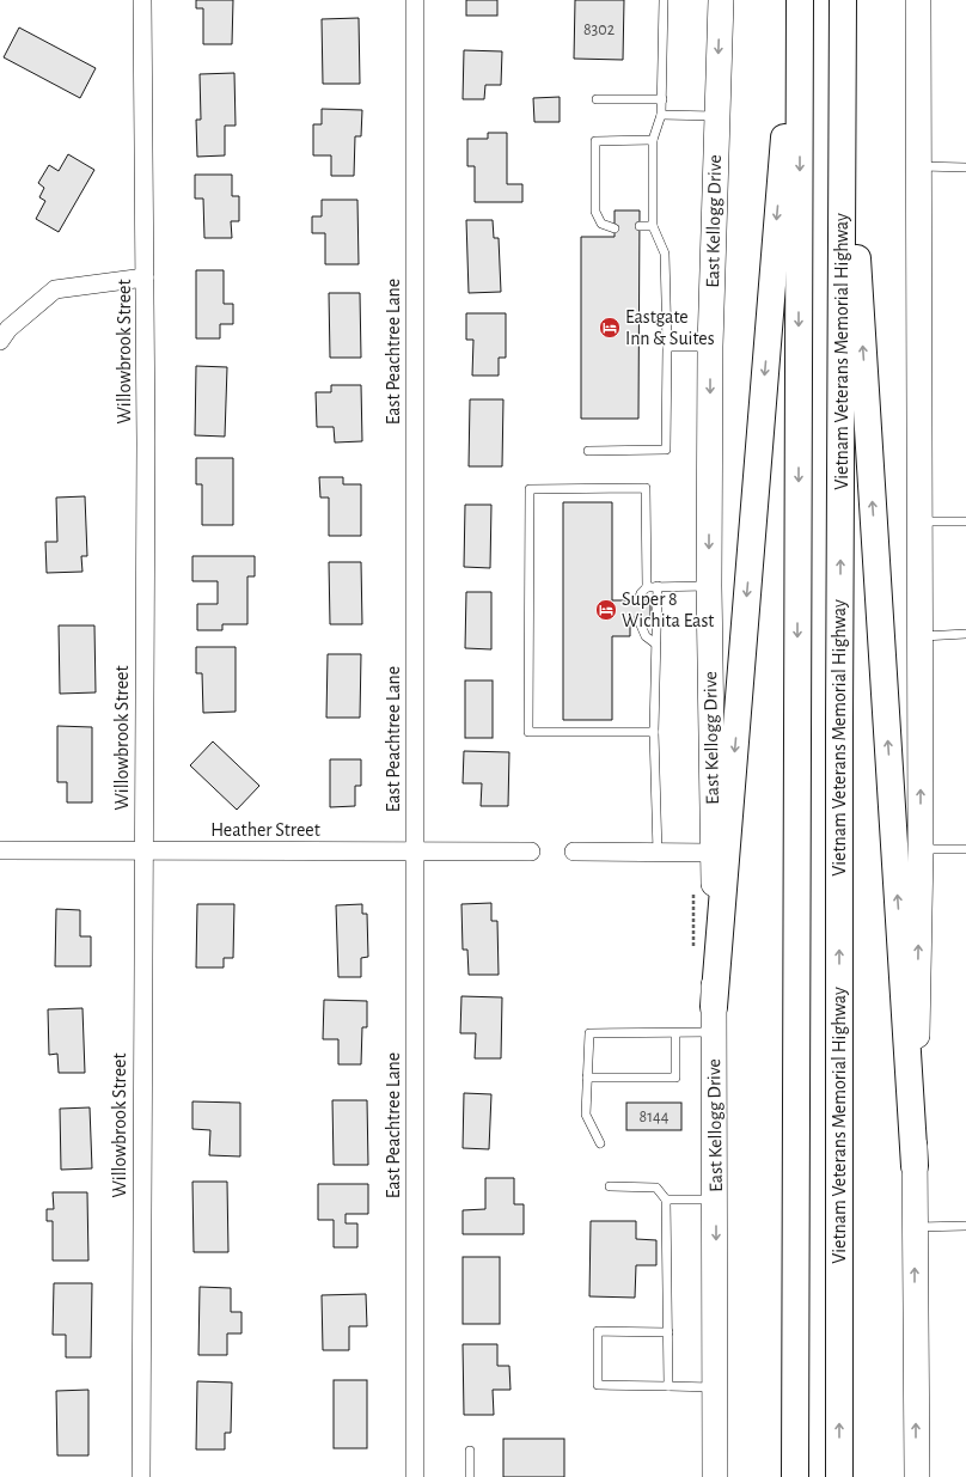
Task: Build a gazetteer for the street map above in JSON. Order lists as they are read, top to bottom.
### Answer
{
  "streets": {
    "highway": ["Vietnam Veterans Memorial Highway"],
    "main road": ["East Kellogg Drive"],
    "street": ["Willowbrook Street", "East Peachtree Lane", "Heather Street"]
  },
  "crossings": [
    ["Willowbrook Street", "Heather Street"],
    ["East Peachtree Lane", "Heather Street"]
  ],
  "places": {
    "hotel": ["Eastgate Inn & Suites", "Super 8 Wichita East"]
  },
  "house_numbers": ["8302", "8144"]
}
